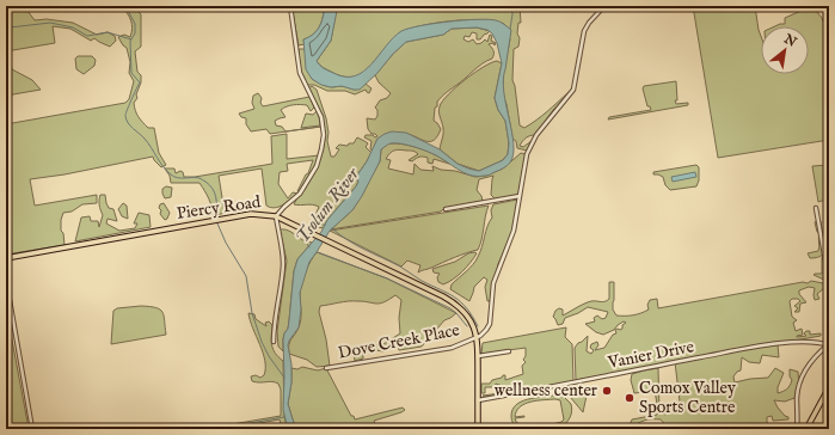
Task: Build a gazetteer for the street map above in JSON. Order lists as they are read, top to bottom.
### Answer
{
  "streets": {
    "main road": ["Piercy Road"],
    "street": ["Dove Creek Place", "Vanier Drive"]
  },
  "crossings": [
    ["Piercy Road", "Dove Creek Place"],
    ["Piercy Road", "Vanier Drive"]
  ],
  "water": ["Tsolum River"],
  "places": ["wellness center", "Comox Valley Sports Centre"],
  "north": "top right"
}
